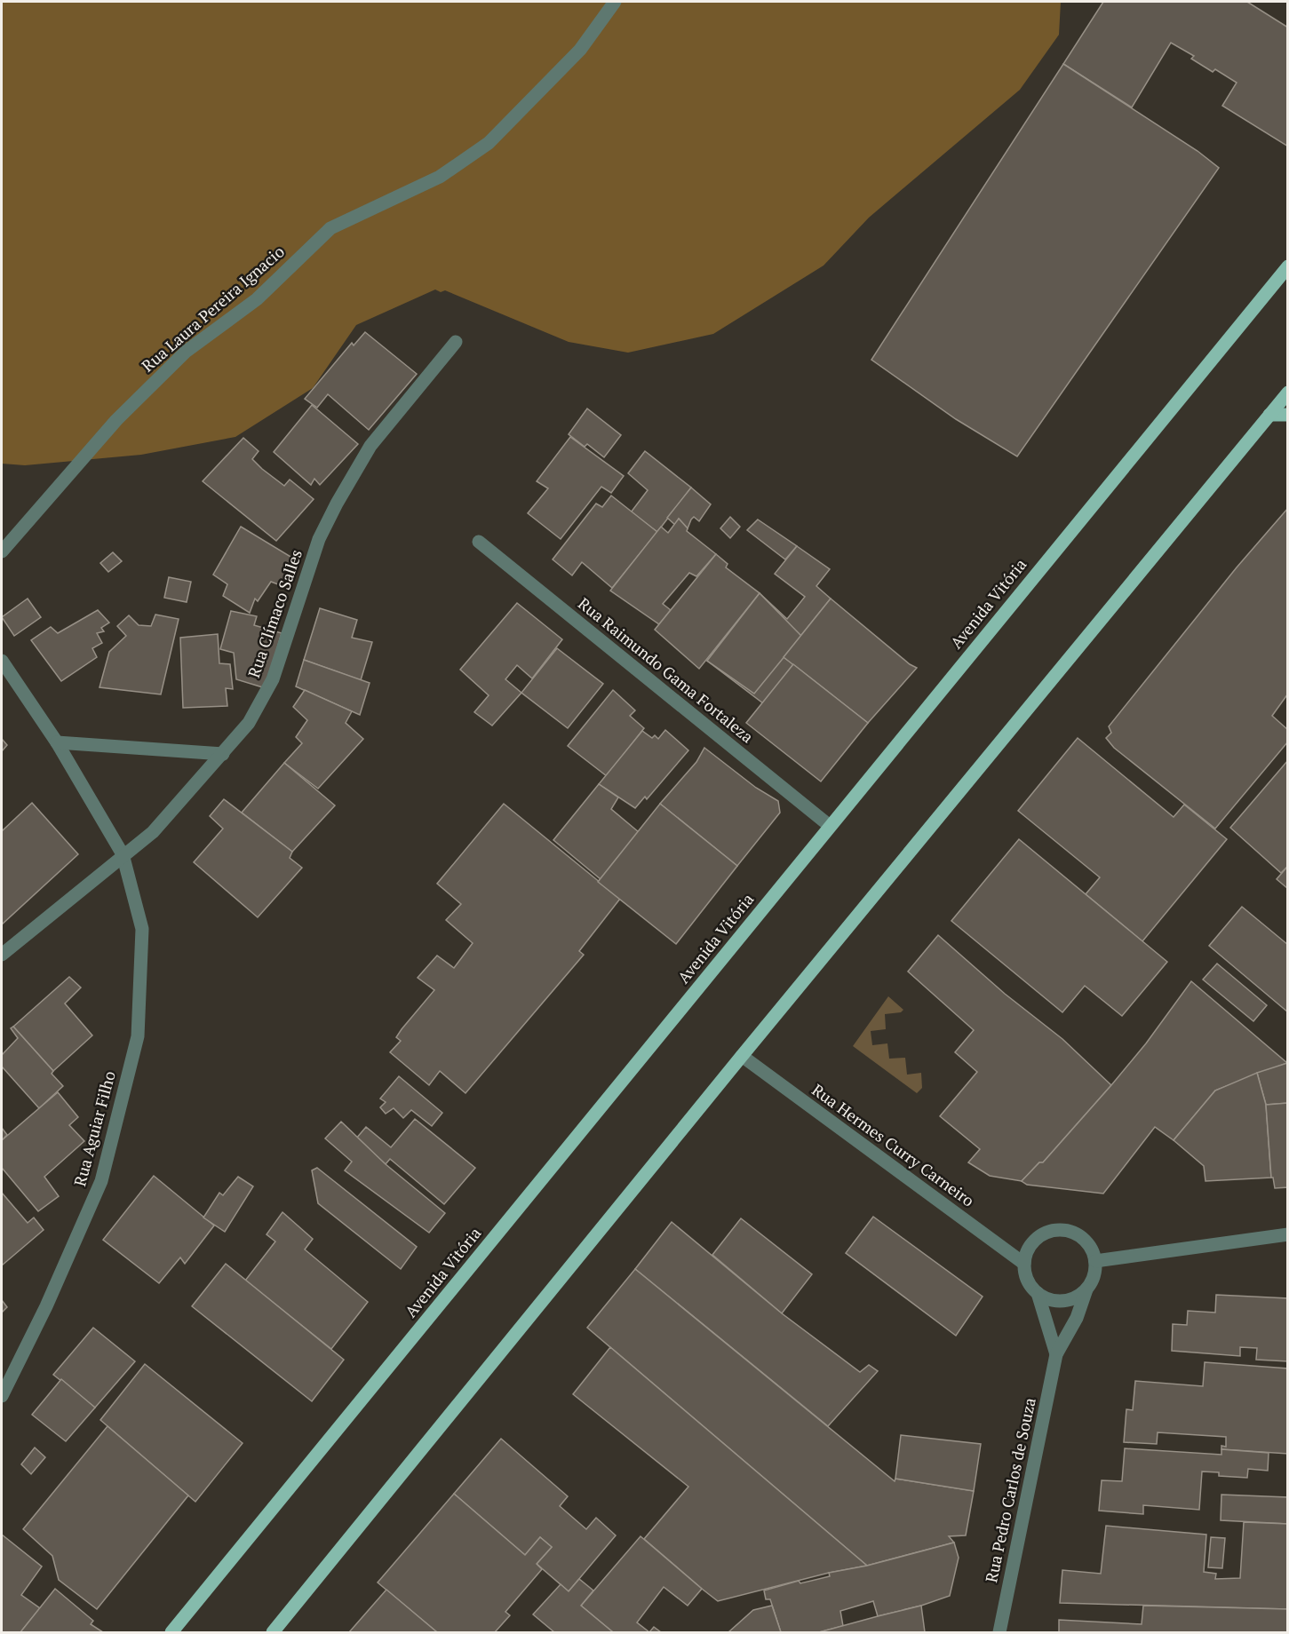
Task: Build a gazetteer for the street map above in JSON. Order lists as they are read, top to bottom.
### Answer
{
  "streets": {
    "main road": ["Avenida Vitória"],
    "street": [
      "Rua Laura Pereira Ignacio",
      "Rua Clímaco Salles",
      "Rua Raimundo Gama Fortaleza",
      "Rua Aguiar Filho",
      "Rua Hermes Curry Carneiro",
      "Rua Pedro Carlos de Souza"
    ]
  },
  "crossings": [
    ["Avenida Vitória", "Rua Raimundo Gama Fortaleza"],
    ["Rua Clímaco Salles", "Rua Aguiar Filho"],
    ["Rua Hermes Curry Carneiro", "Rua Pedro Carlos de Souza"]
  ]
}
